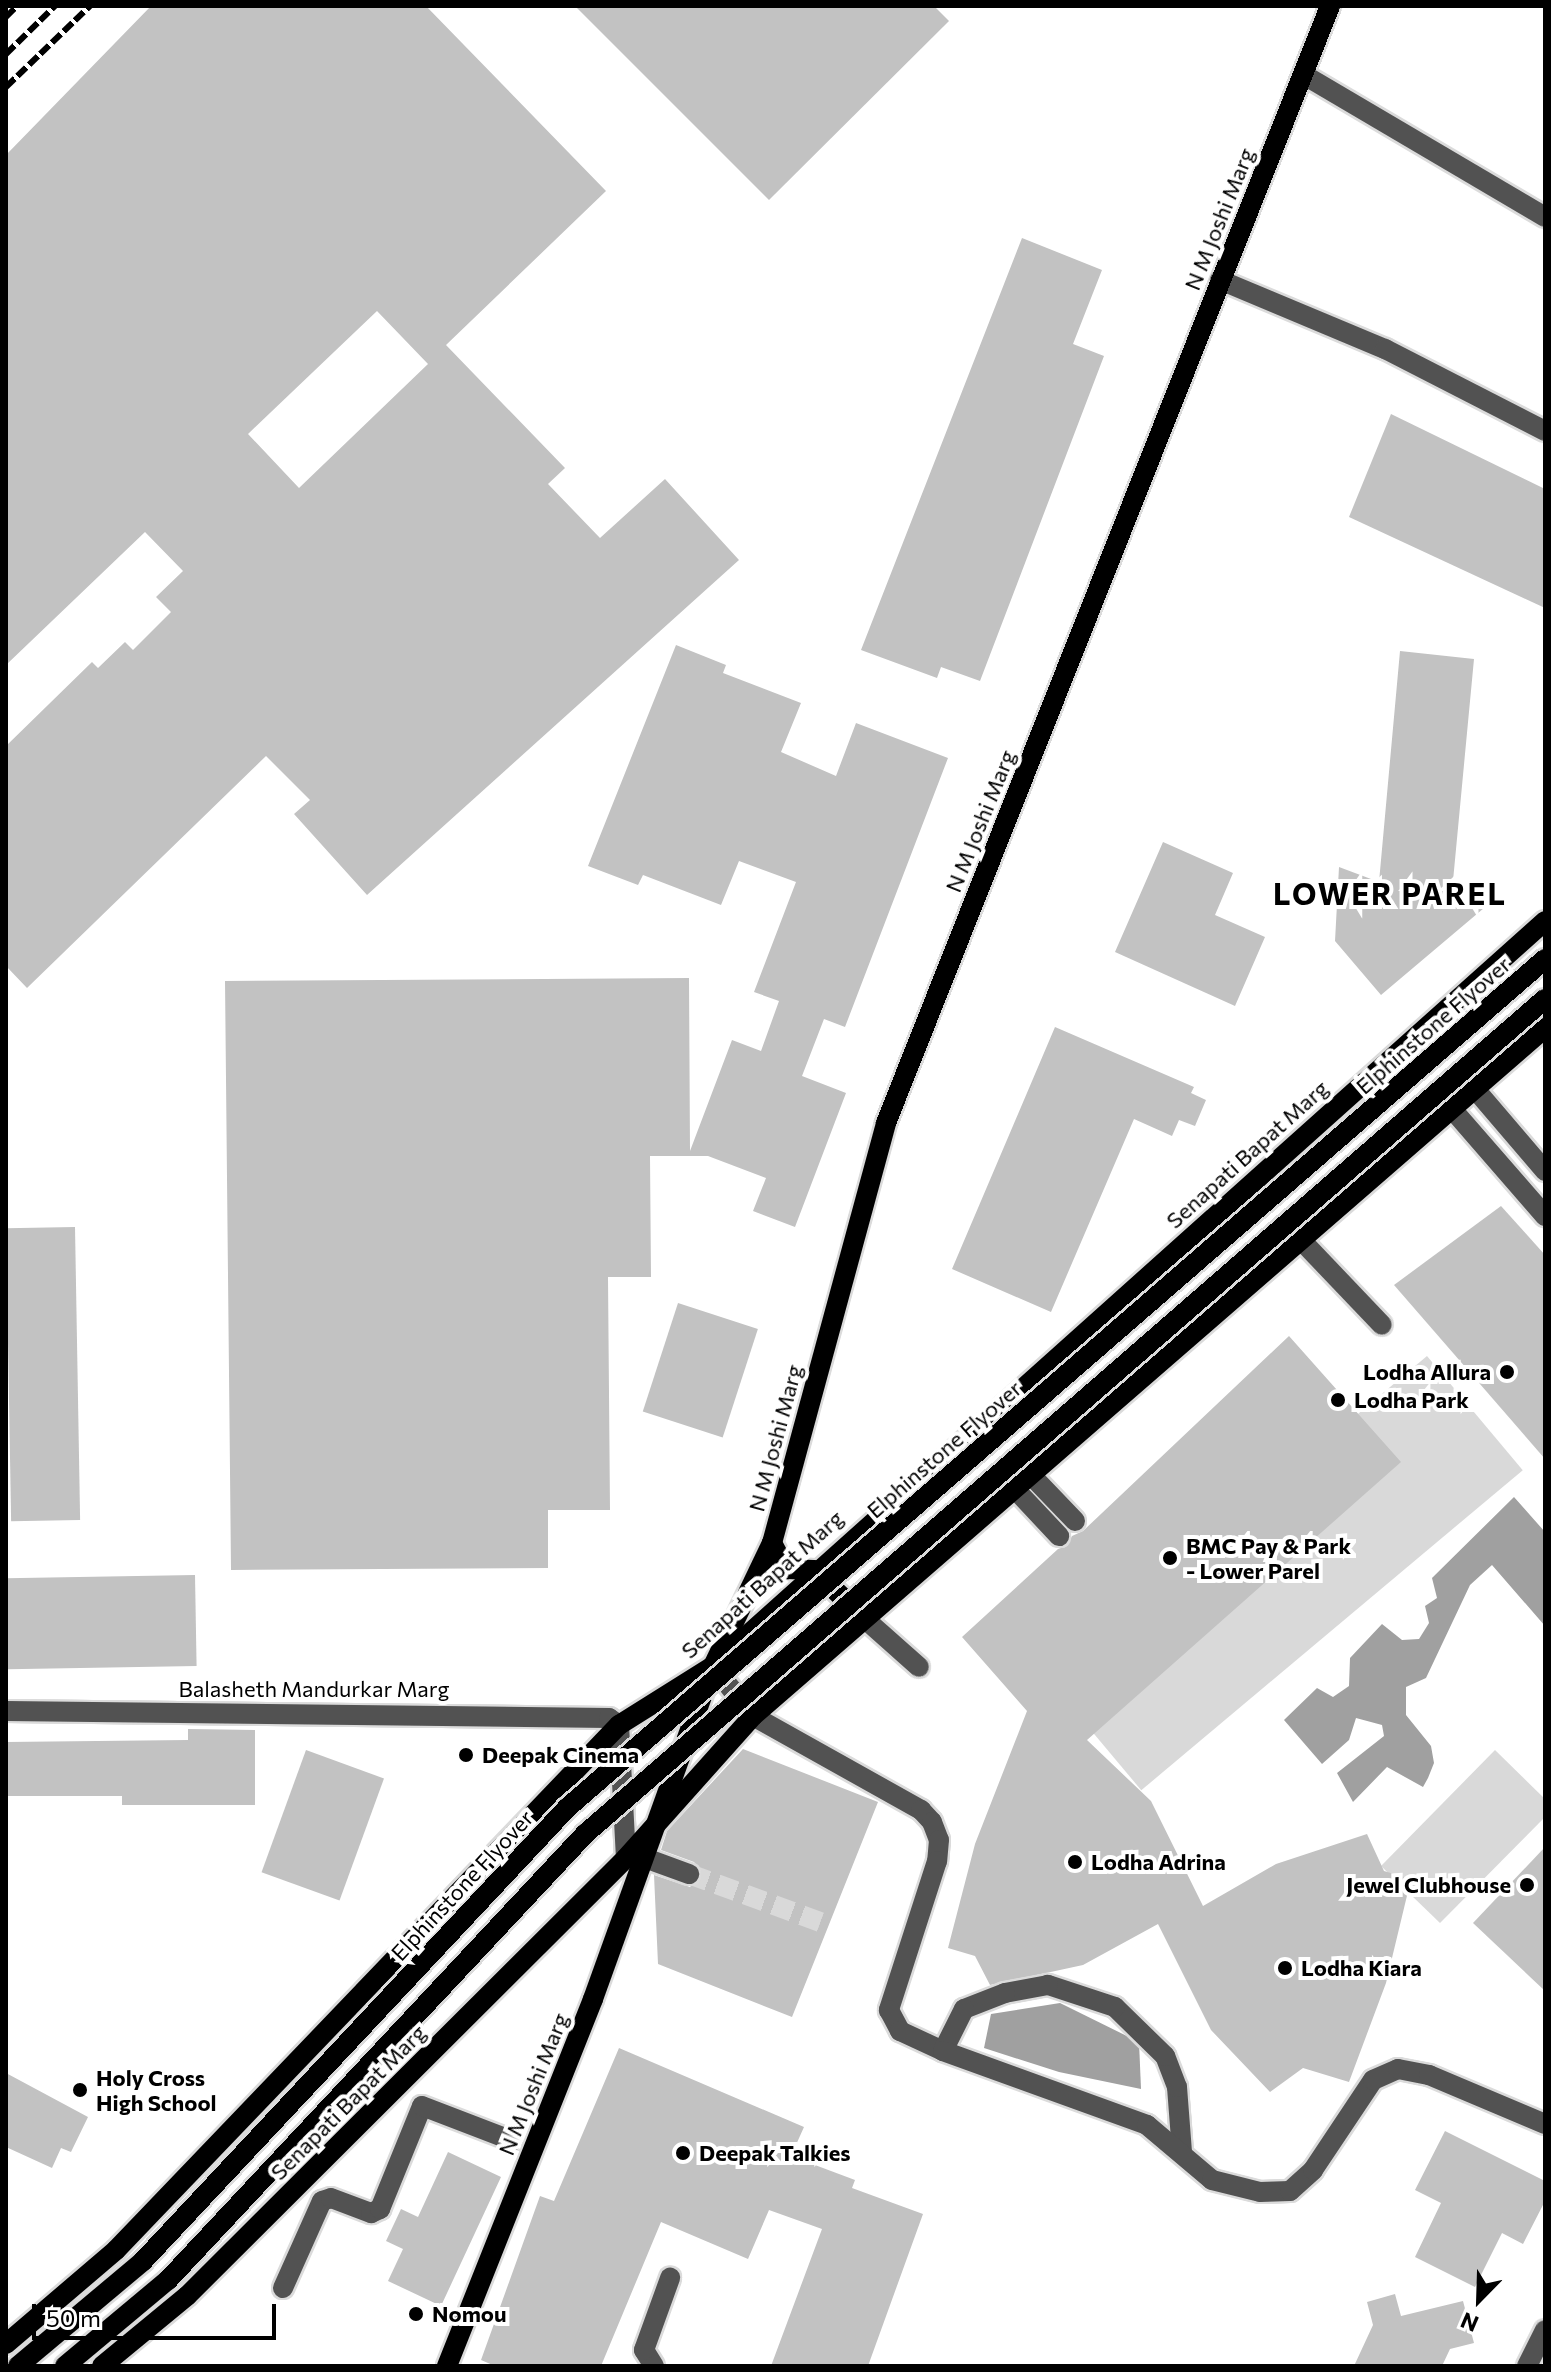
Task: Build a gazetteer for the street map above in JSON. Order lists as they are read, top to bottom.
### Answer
{
  "streets": {
    "main road": ["N M Joshi Marg", "Elphinstone Flyover", "Senapati Bapat Marg"],
    "street": ["Balasheth Mandurkar Marg"]
  },
  "crossings": [
    ["N M Joshi Marg", "Senapati Bapat Marg"],
    ["Senapati Bapat Marg", "Balasheth Mandurkar Marg"]
  ],
  "districts": ["LOWER PAREL"],
  "places": [
    "Lodha Allura",
    "Lodha Park",
    "BMC Pay & Park - Lower Parel",
    "Deepak Cinema",
    "Lodha Adrina",
    "Jewel Clubhouse",
    "Lodha Kiara",
    "Holy Cross High School",
    "Deepak Talkies",
    "Nomou"
  ],
  "scale_bar": "50 m",
  "north": "bottom left"
}
